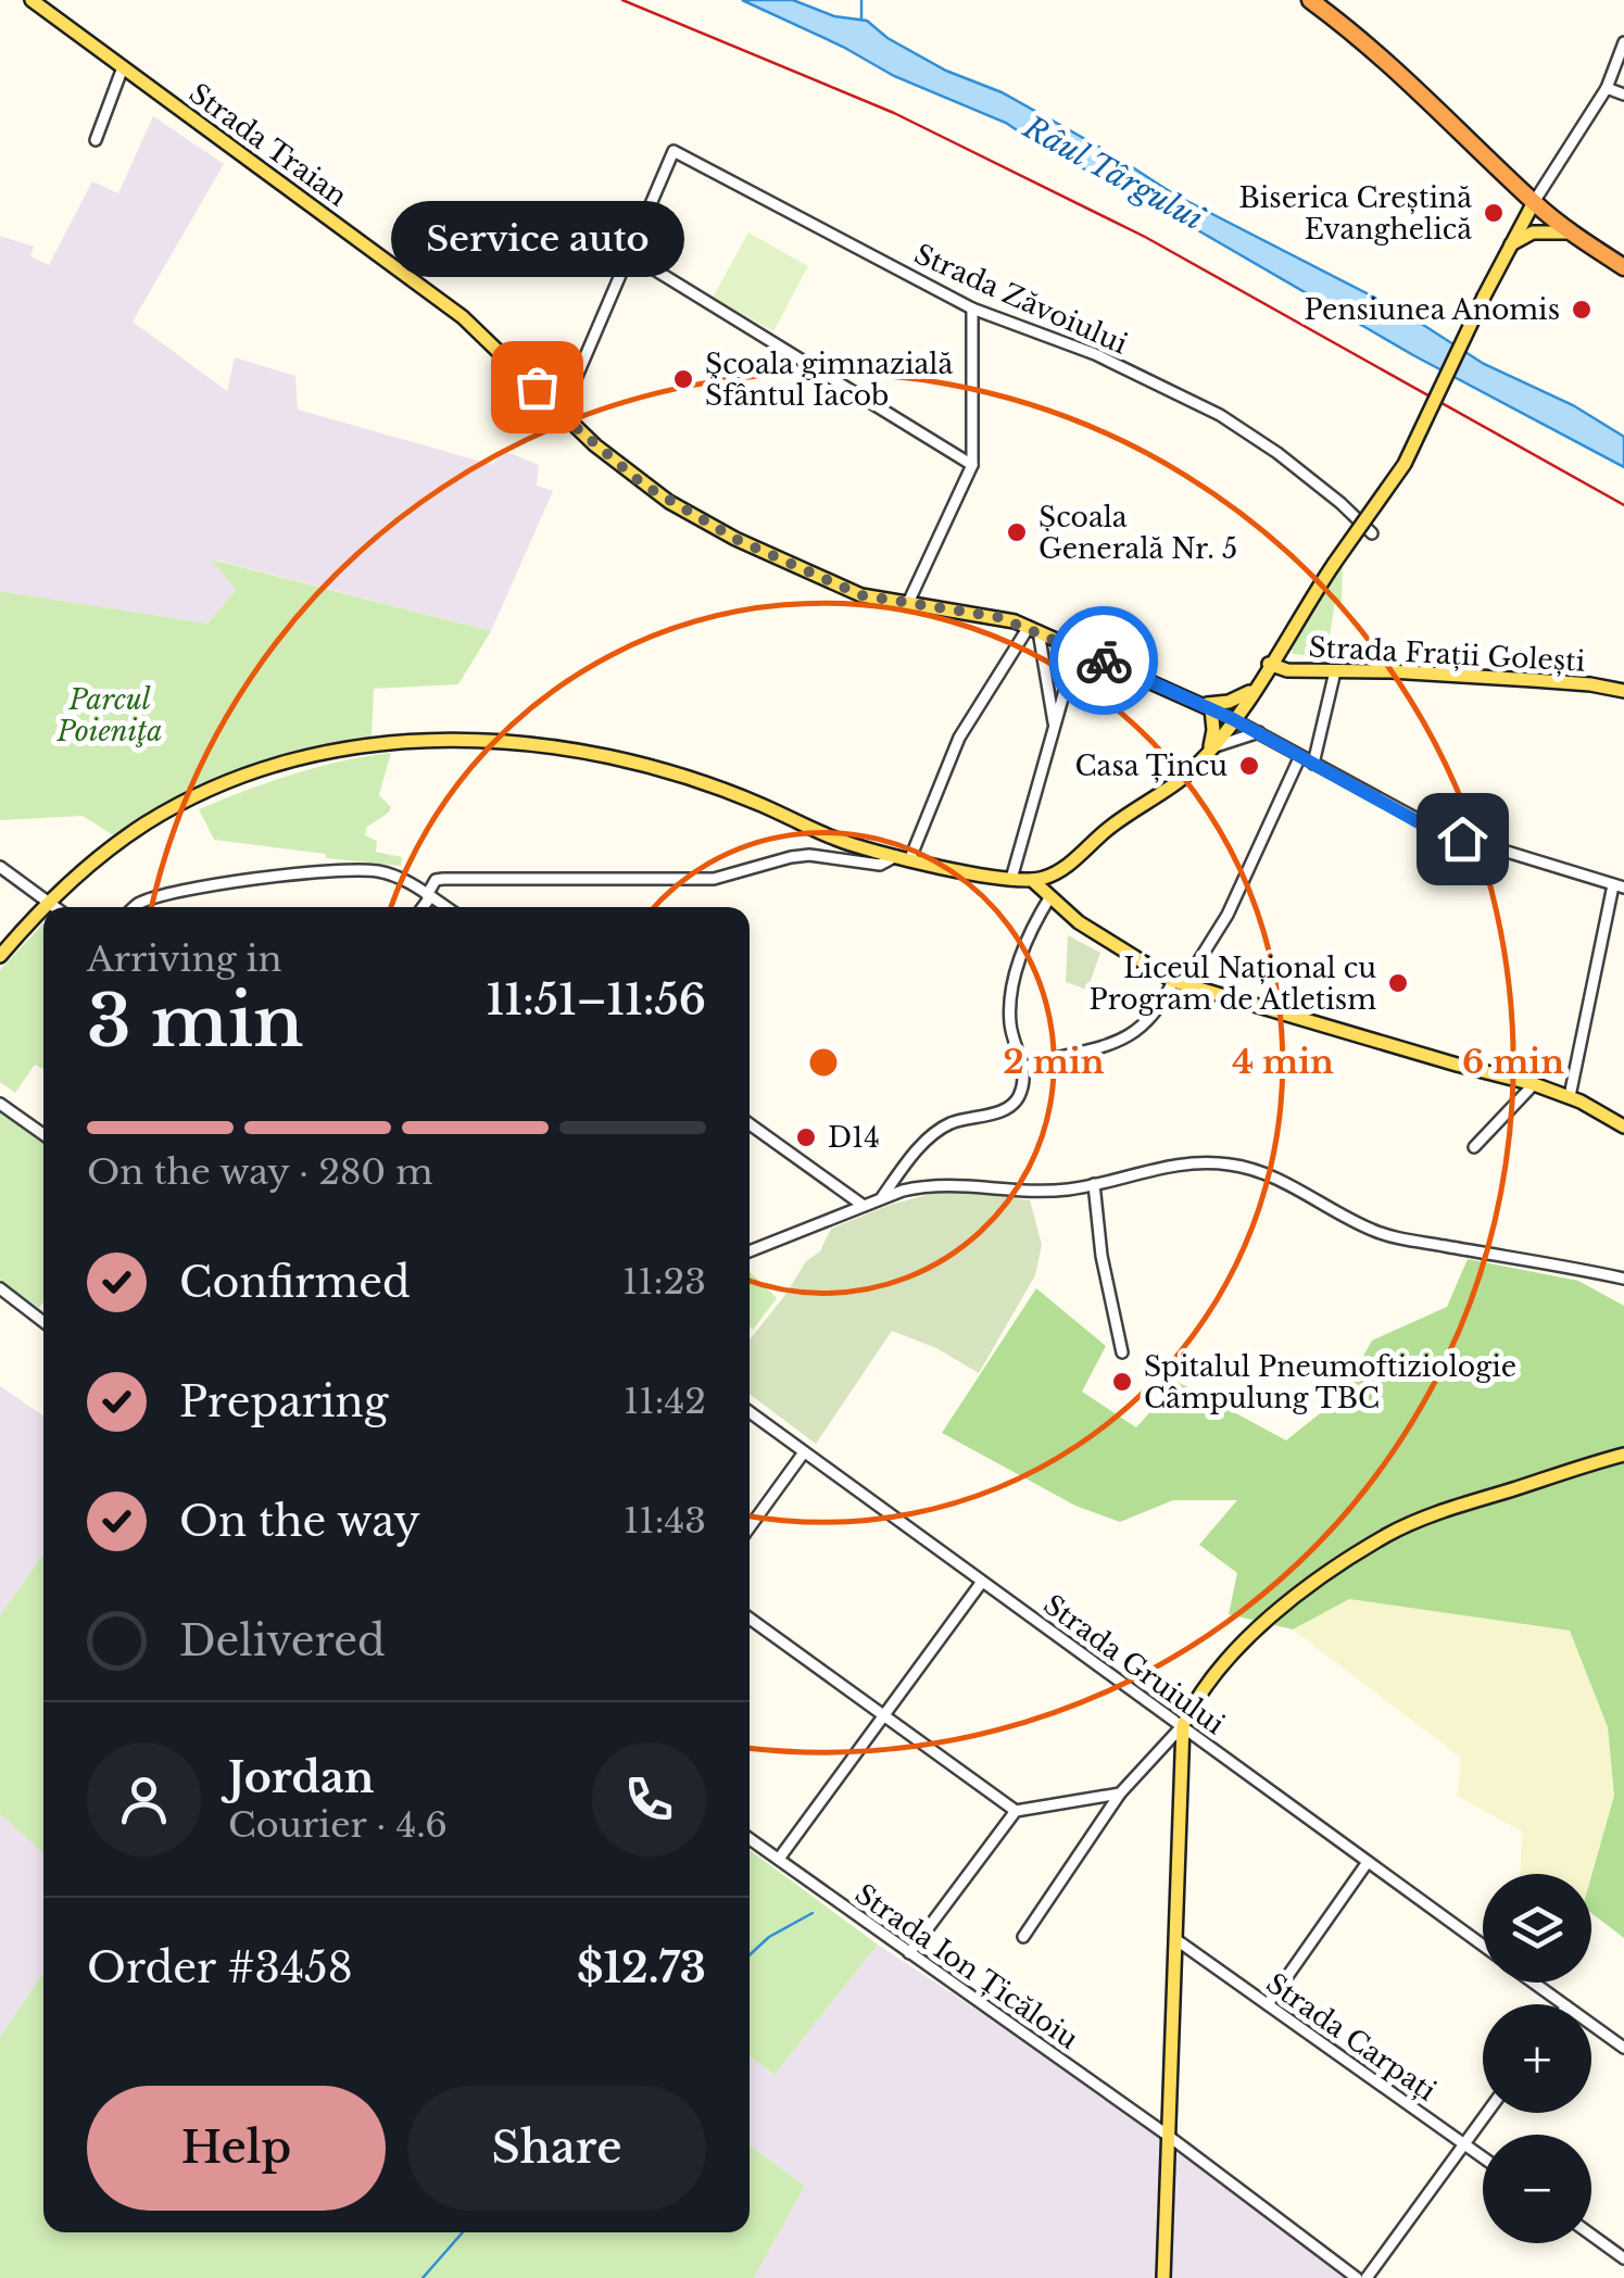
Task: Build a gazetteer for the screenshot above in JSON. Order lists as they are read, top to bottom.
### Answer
{
  "streets": {
    "main road": ["Strada Traian", "Strada Frații Golești"],
    "street": [
      "Strada Zăvoiului",
      "Strada Gruiului",
      "Strada Ion Țicăloiu",
      "Strada Carpați"
    ]
  },
  "water": ["Râul Târgului"],
  "parks": ["Parcul Poieniţa"],
  "places": [
    "Biserica Creștină Evanghelică",
    "Pensiunea Anomis",
    "Şcoala gimnazială Sfântul Iacob",
    "Service auto",
    "Școala Generală Nr. 5",
    "Casa Țincu",
    "Liceul Național cu Program de Atletism",
    "D14",
    "Spitalul Pneumoftiziologie Câmpulung TBC"
  ],
  "page": {
    "bubble": "Service auto",
    "heading": ["3 min", "Arriving in", "11:51–11:56"],
    "panel": [
      "Jordan",
      "Courier · 4.6",
      "Order #3458",
      "$12.73"
    ],
    "bar": "On the way · 280 m",
    "list": [
      ["Confirmed", "11:23"],
      ["Preparing", "11:42"],
      ["On the way", "11:43"],
      "Delivered"
    ],
    "map_buttons": ["+", "−"],
    "buttons": ["Help", "Share"]
  },
  "rings": ["2 min", "4 min", "6 min"]
}
